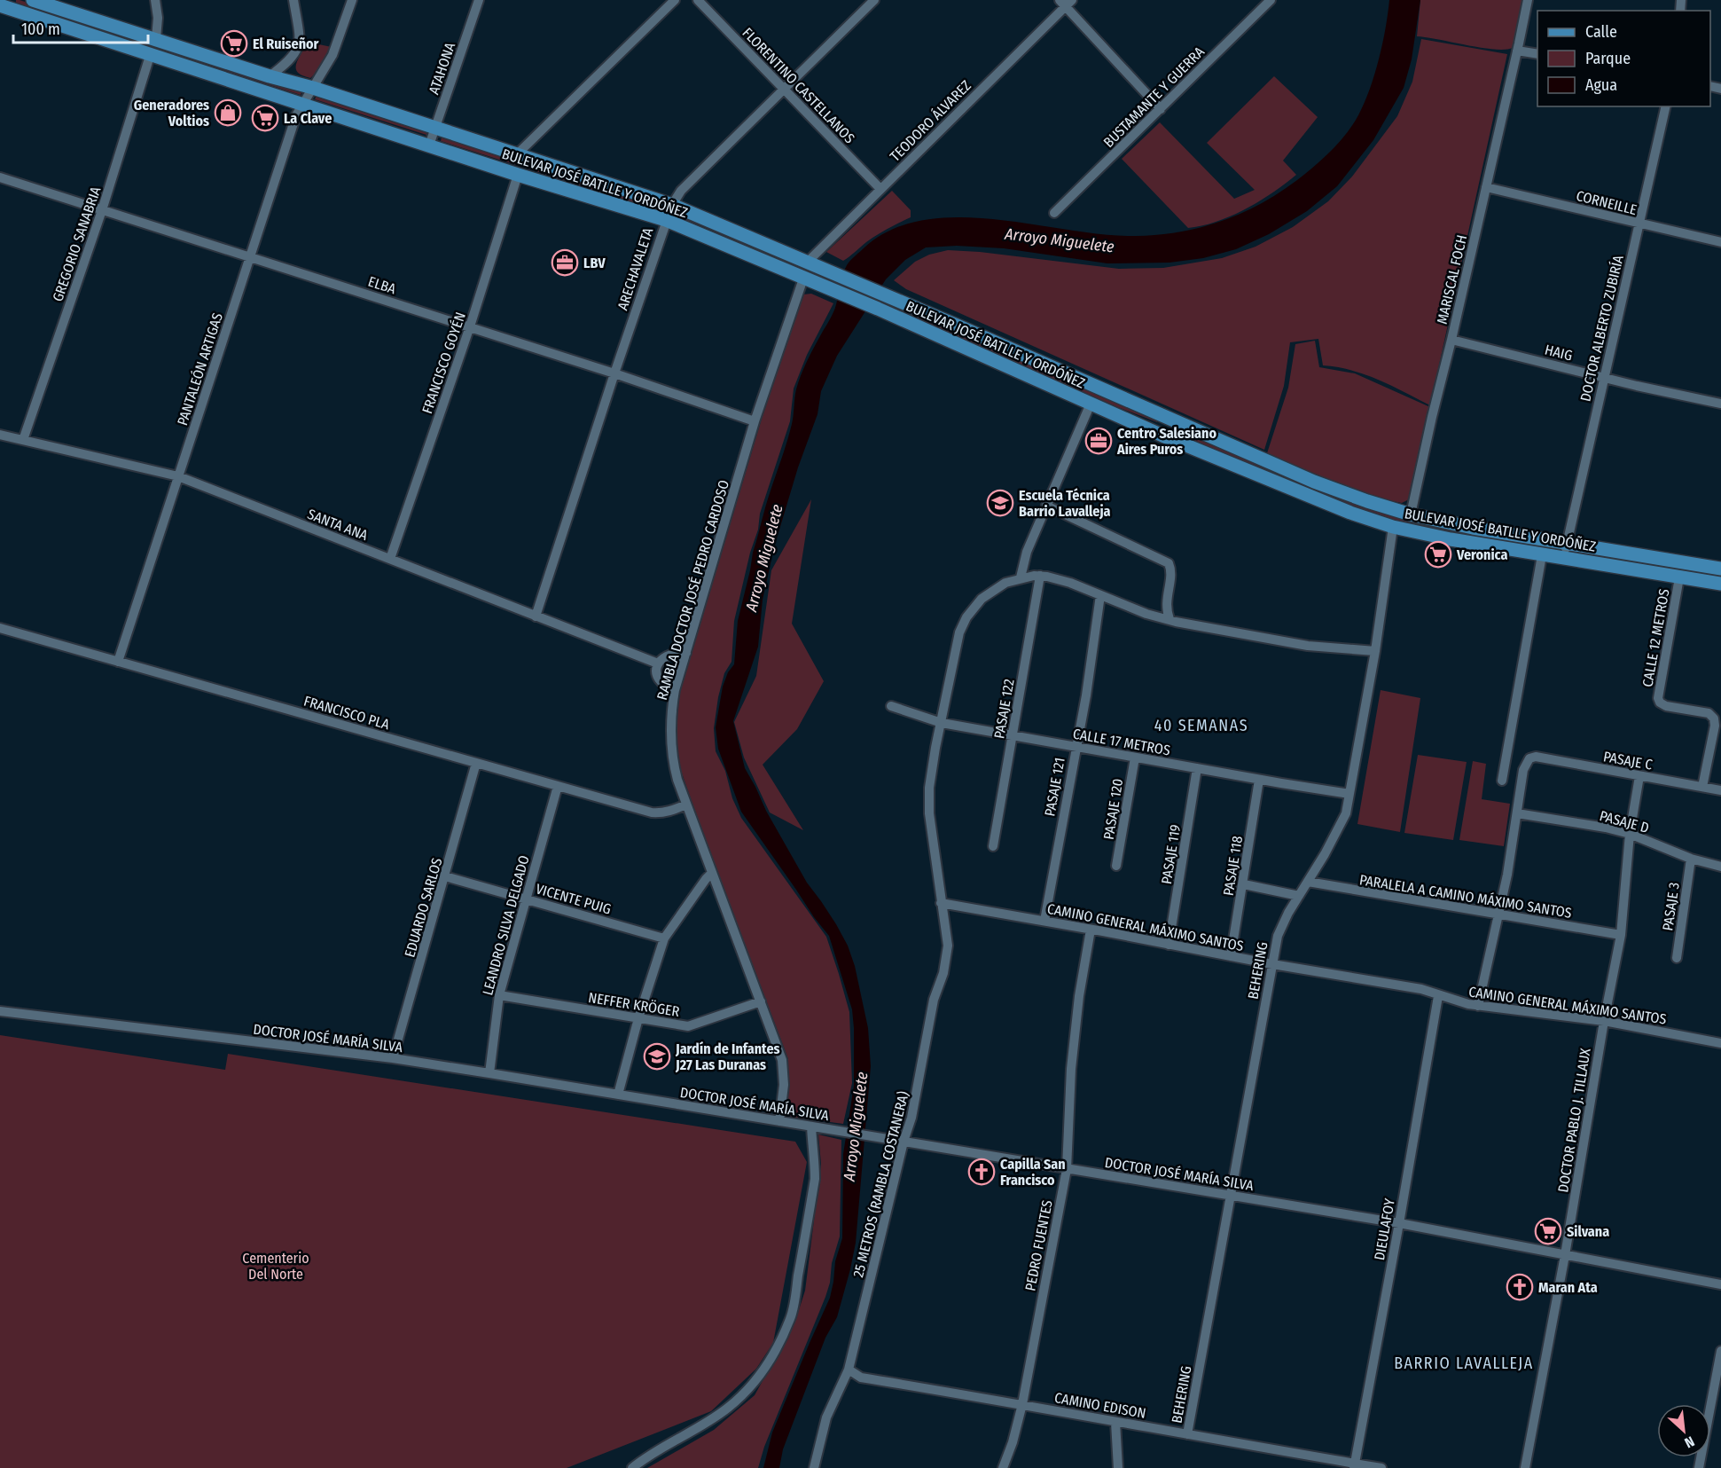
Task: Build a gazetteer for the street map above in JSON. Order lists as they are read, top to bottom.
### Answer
{
  "streets": {
    "main road": ["BULEVAR JOSÉ BATLLE Y ORDÓÑEZ"],
    "street": [
      "ATAHONA",
      "FLORENTINO CASTELLANOS",
      "BUSTAMANTE Y GUERRA",
      "TEODORO ÁLVAREZ",
      "CORNEILLE",
      "GREGORIO SANABRIA",
      "ARECHAVALETA",
      "MARISCAL FOCH",
      "ELBA",
      "DOCTOR ALBERTO ZUBIRÍA",
      "HAIG",
      "FRANCISCO GOYÉN",
      "PANTALEÓN ARTIGAS",
      "SANTA ANA",
      "RAMBLA DOCTOR JOSÉ PEDRO CARDOSO",
      "CALLE 12 METROS",
      "PASAJE 122",
      "FRANCISCO PLA",
      "CALLE 17 METROS",
      "PASAJE C",
      "PASAJE 121",
      "PASAJE 120",
      "PASAJE D",
      "PASAJE 119",
      "PASAJE 118",
      "PARALELA A CAMINO MÁXIMO SANTOS",
      "VICENTE PUIG",
      "PASAJE 3",
      "EDUARDO SARLOS",
      "LEANDRO SILVA DELGADO",
      "CAMINO GENERAL MÁXIMO SANTOS",
      "BEHERING",
      "NEFFER KRÖGER",
      "DOCTOR JOSÉ MARÍA SILVA",
      "DOCTOR PABLO J. TILLAUX",
      "25 METROS (RAMBLA COSTANERA)",
      "DIEULAFOY",
      "PEDRO FUENTES",
      "CAMINO EDISON"
    ]
  },
  "crossings": [
    ["ATAHONA", "BULEVAR JOSÉ BATLLE Y ORDÓÑEZ"],
    ["FLORENTINO CASTELLANOS", "TEODORO ÁLVAREZ"],
    ["FLORENTINO CASTELLANOS", "ARECHAVALETA"],
    ["TEODORO ÁLVAREZ", "BULEVAR JOSÉ BATLLE Y ORDÓÑEZ"],
    ["BULEVAR JOSÉ BATLLE Y ORDÓÑEZ", "GREGORIO SANABRIA"],
    ["BULEVAR JOSÉ BATLLE Y ORDÓÑEZ", "ARECHAVALETA"],
    ["BULEVAR JOSÉ BATLLE Y ORDÓÑEZ", "MARISCAL FOCH"],
    ["BULEVAR JOSÉ BATLLE Y ORDÓÑEZ", "DOCTOR ALBERTO ZUBIRÍA"],
    ["BULEVAR JOSÉ BATLLE Y ORDÓÑEZ", "FRANCISCO GOYÉN"],
    ["BULEVAR JOSÉ BATLLE Y ORDÓÑEZ", "PANTALEÓN ARTIGAS"],
    ["BULEVAR JOSÉ BATLLE Y ORDÓÑEZ", "RAMBLA DOCTOR JOSÉ PEDRO CARDOSO"],
    ["BULEVAR JOSÉ BATLLE Y ORDÓÑEZ", "CALLE 12 METROS"],
    ["BULEVAR JOSÉ BATLLE Y ORDÓÑEZ", "BEHERING"],
    ["CORNEILLE", "MARISCAL FOCH"],
    ["CORNEILLE", "DOCTOR ALBERTO ZUBIRÍA"],
    ["GREGORIO SANABRIA", "ELBA"],
    ["GREGORIO SANABRIA", "SANTA ANA"],
    ["ARECHAVALETA", "ELBA"],
    ["ARECHAVALETA", "SANTA ANA"],
    ["MARISCAL FOCH", "HAIG"],
    ["ELBA", "FRANCISCO GOYÉN"],
    ["ELBA", "PANTALEÓN ARTIGAS"],
    ["ELBA", "RAMBLA DOCTOR JOSÉ PEDRO CARDOSO"],
    ["DOCTOR ALBERTO ZUBIRÍA", "HAIG"],
    ["FRANCISCO GOYÉN", "SANTA ANA"],
    ["PANTALEÓN ARTIGAS", "SANTA ANA"],
    ["PANTALEÓN ARTIGAS", "FRANCISCO PLA"],
    ["RAMBLA DOCTOR JOSÉ PEDRO CARDOSO", "FRANCISCO PLA"],
    ["RAMBLA DOCTOR JOSÉ PEDRO CARDOSO", "NEFFER KRÖGER"],
    ["RAMBLA DOCTOR JOSÉ PEDRO CARDOSO", "DOCTOR JOSÉ MARÍA SILVA"],
    ["CALLE 12 METROS", "PASAJE C"],
    ["PASAJE 122", "CALLE 17 METROS"],
    ["PASAJE 122", "25 METROS (RAMBLA COSTANERA)"],
    ["FRANCISCO PLA", "EDUARDO SARLOS"],
    ["FRANCISCO PLA", "LEANDRO SILVA DELGADO"],
    ["CALLE 17 METROS", "PASAJE 121"],
    ["CALLE 17 METROS", "PASAJE 120"],
    ["CALLE 17 METROS", "PASAJE 119"],
    ["CALLE 17 METROS", "PASAJE 118"],
    ["CALLE 17 METROS", "BEHERING"],
    ["CALLE 17 METROS", "25 METROS (RAMBLA COSTANERA)"],
    ["PASAJE C", "PASAJE D"],
    ["PASAJE C", "DOCTOR PABLO J. TILLAUX"],
    ["PASAJE 121", "CAMINO GENERAL MÁXIMO SANTOS"],
    ["PASAJE 121", "25 METROS (RAMBLA COSTANERA)"],
    ["PASAJE D", "PASAJE 3"],
    ["PASAJE D", "DOCTOR PABLO J. TILLAUX"],
    ["PASAJE 119", "CAMINO GENERAL MÁXIMO SANTOS"],
    ["PASAJE 118", "CAMINO GENERAL MÁXIMO SANTOS"],
    ["PARALELA A CAMINO MÁXIMO SANTOS", "BEHERING"],
    ["PARALELA A CAMINO MÁXIMO SANTOS", "DOCTOR PABLO J. TILLAUX"],
    ["VICENTE PUIG", "EDUARDO SARLOS"],
    ["VICENTE PUIG", "LEANDRO SILVA DELGADO"],
    ["EDUARDO SARLOS", "DOCTOR JOSÉ MARÍA SILVA"],
    ["LEANDRO SILVA DELGADO", "NEFFER KRÖGER"],
    ["LEANDRO SILVA DELGADO", "DOCTOR JOSÉ MARÍA SILVA"],
    ["CAMINO GENERAL MÁXIMO SANTOS", "BEHERING"],
    ["CAMINO GENERAL MÁXIMO SANTOS", "DOCTOR PABLO J. TILLAUX"],
    ["CAMINO GENERAL MÁXIMO SANTOS", "25 METROS (RAMBLA COSTANERA)"],
    ["CAMINO GENERAL MÁXIMO SANTOS", "DIEULAFOY"],
    ["CAMINO GENERAL MÁXIMO SANTOS", "PEDRO FUENTES"],
    ["BEHERING", "DOCTOR JOSÉ MARÍA SILVA"],
    ["BEHERING", "25 METROS (RAMBLA COSTANERA)"],
    ["BEHERING", "CAMINO EDISON"],
    ["DOCTOR JOSÉ MARÍA SILVA", "DOCTOR PABLO J. TILLAUX"],
    ["DOCTOR JOSÉ MARÍA SILVA", "25 METROS (RAMBLA COSTANERA)"],
    ["DOCTOR JOSÉ MARÍA SILVA", "DIEULAFOY"],
    ["DOCTOR JOSÉ MARÍA SILVA", "PEDRO FUENTES"],
    ["25 METROS (RAMBLA COSTANERA)", "CAMINO EDISON"],
    ["DIEULAFOY", "CAMINO EDISON"],
    ["PEDRO FUENTES", "CAMINO EDISON"]
  ],
  "districts": ["40 SEMANAS", "BARRIO LAVALLEJA"],
  "water": ["Arroyo Miguelete"],
  "parks": ["Cementerio Del Norte"],
  "places": {
    "supermarket": [
      "El Ruiseñor",
      "La Clave",
      "Veronica",
      "Silvana"
    ],
    "shop": ["Generadores Voltios"],
    "office": ["LBV", "Centro Salesiano Aires Puros"],
    "school or university": ["Escuela Técnica Barrio Lavalleja", "Jardín de Infantes J27 Las Duranas"],
    "church": ["Capilla San Francisco", "Maran Ata"]
  },
  "legend": ["Calle", "Parque", "Agua"],
  "scale_bar": "100 m",
  "north": "bottom right"
}
